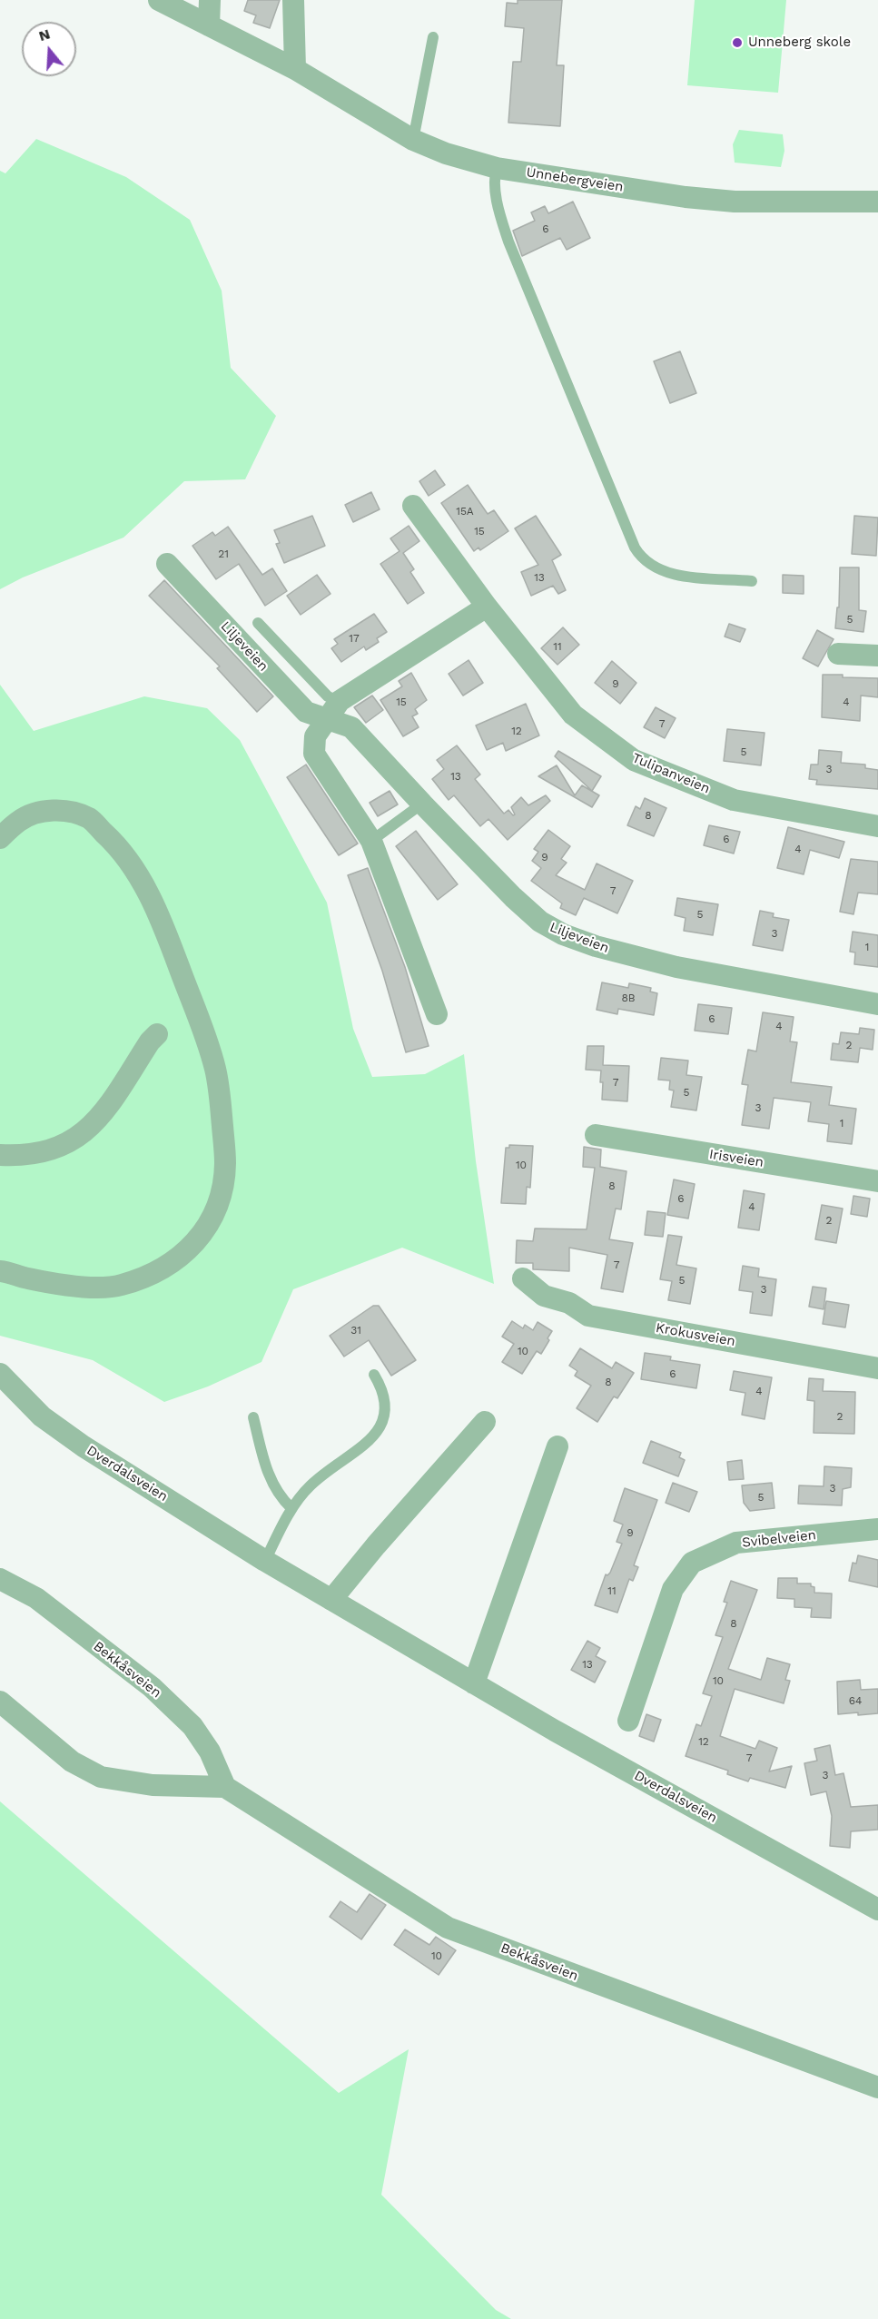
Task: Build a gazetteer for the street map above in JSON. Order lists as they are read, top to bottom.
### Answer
{
  "streets": {
    "street": [
      "Unnebergveien",
      "Liljeveien",
      "Tulipanveien",
      "Irisveien",
      "Krokusveien",
      "Dverdalsveien",
      "Svibelveien",
      "Bekkåsveien"
    ]
  },
  "places": ["Unneberg skole"],
  "house_numbers": [
    "6",
    "15A",
    "15",
    "21",
    "13",
    "5",
    "17",
    "11",
    "9",
    "15",
    "4",
    "7",
    "12",
    "5",
    "3",
    "13",
    "8",
    "6",
    "4",
    "9",
    "7",
    "5",
    "3",
    "1",
    "8B",
    "6",
    "4",
    "2",
    "7",
    "5",
    "3",
    "1",
    "10",
    "8",
    "6",
    "4",
    "2",
    "7",
    "5",
    "3",
    "31",
    "10",
    "6",
    "8",
    "4",
    "2",
    "3",
    "5",
    "9",
    "11",
    "8",
    "13",
    "10",
    "64",
    "12",
    "7",
    "3",
    "10"
  ],
  "north": "top"
}
